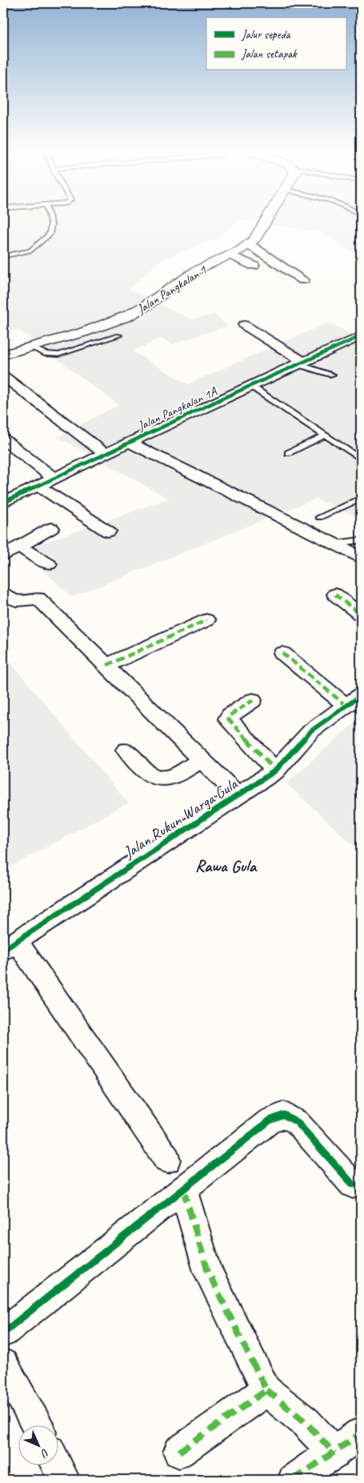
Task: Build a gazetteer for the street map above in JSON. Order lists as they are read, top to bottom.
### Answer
{
  "streets": {
    "main road": ["Jalan Pangkalan 1"],
    "street": ["Jalan Pangkalan 1A", "Jalan Rukun Warga Gula"]
  },
  "districts": ["Rawa Gula"],
  "legend": ["Jalur sepeda", "Jalan setapak"],
  "north": "bottom right"
}
